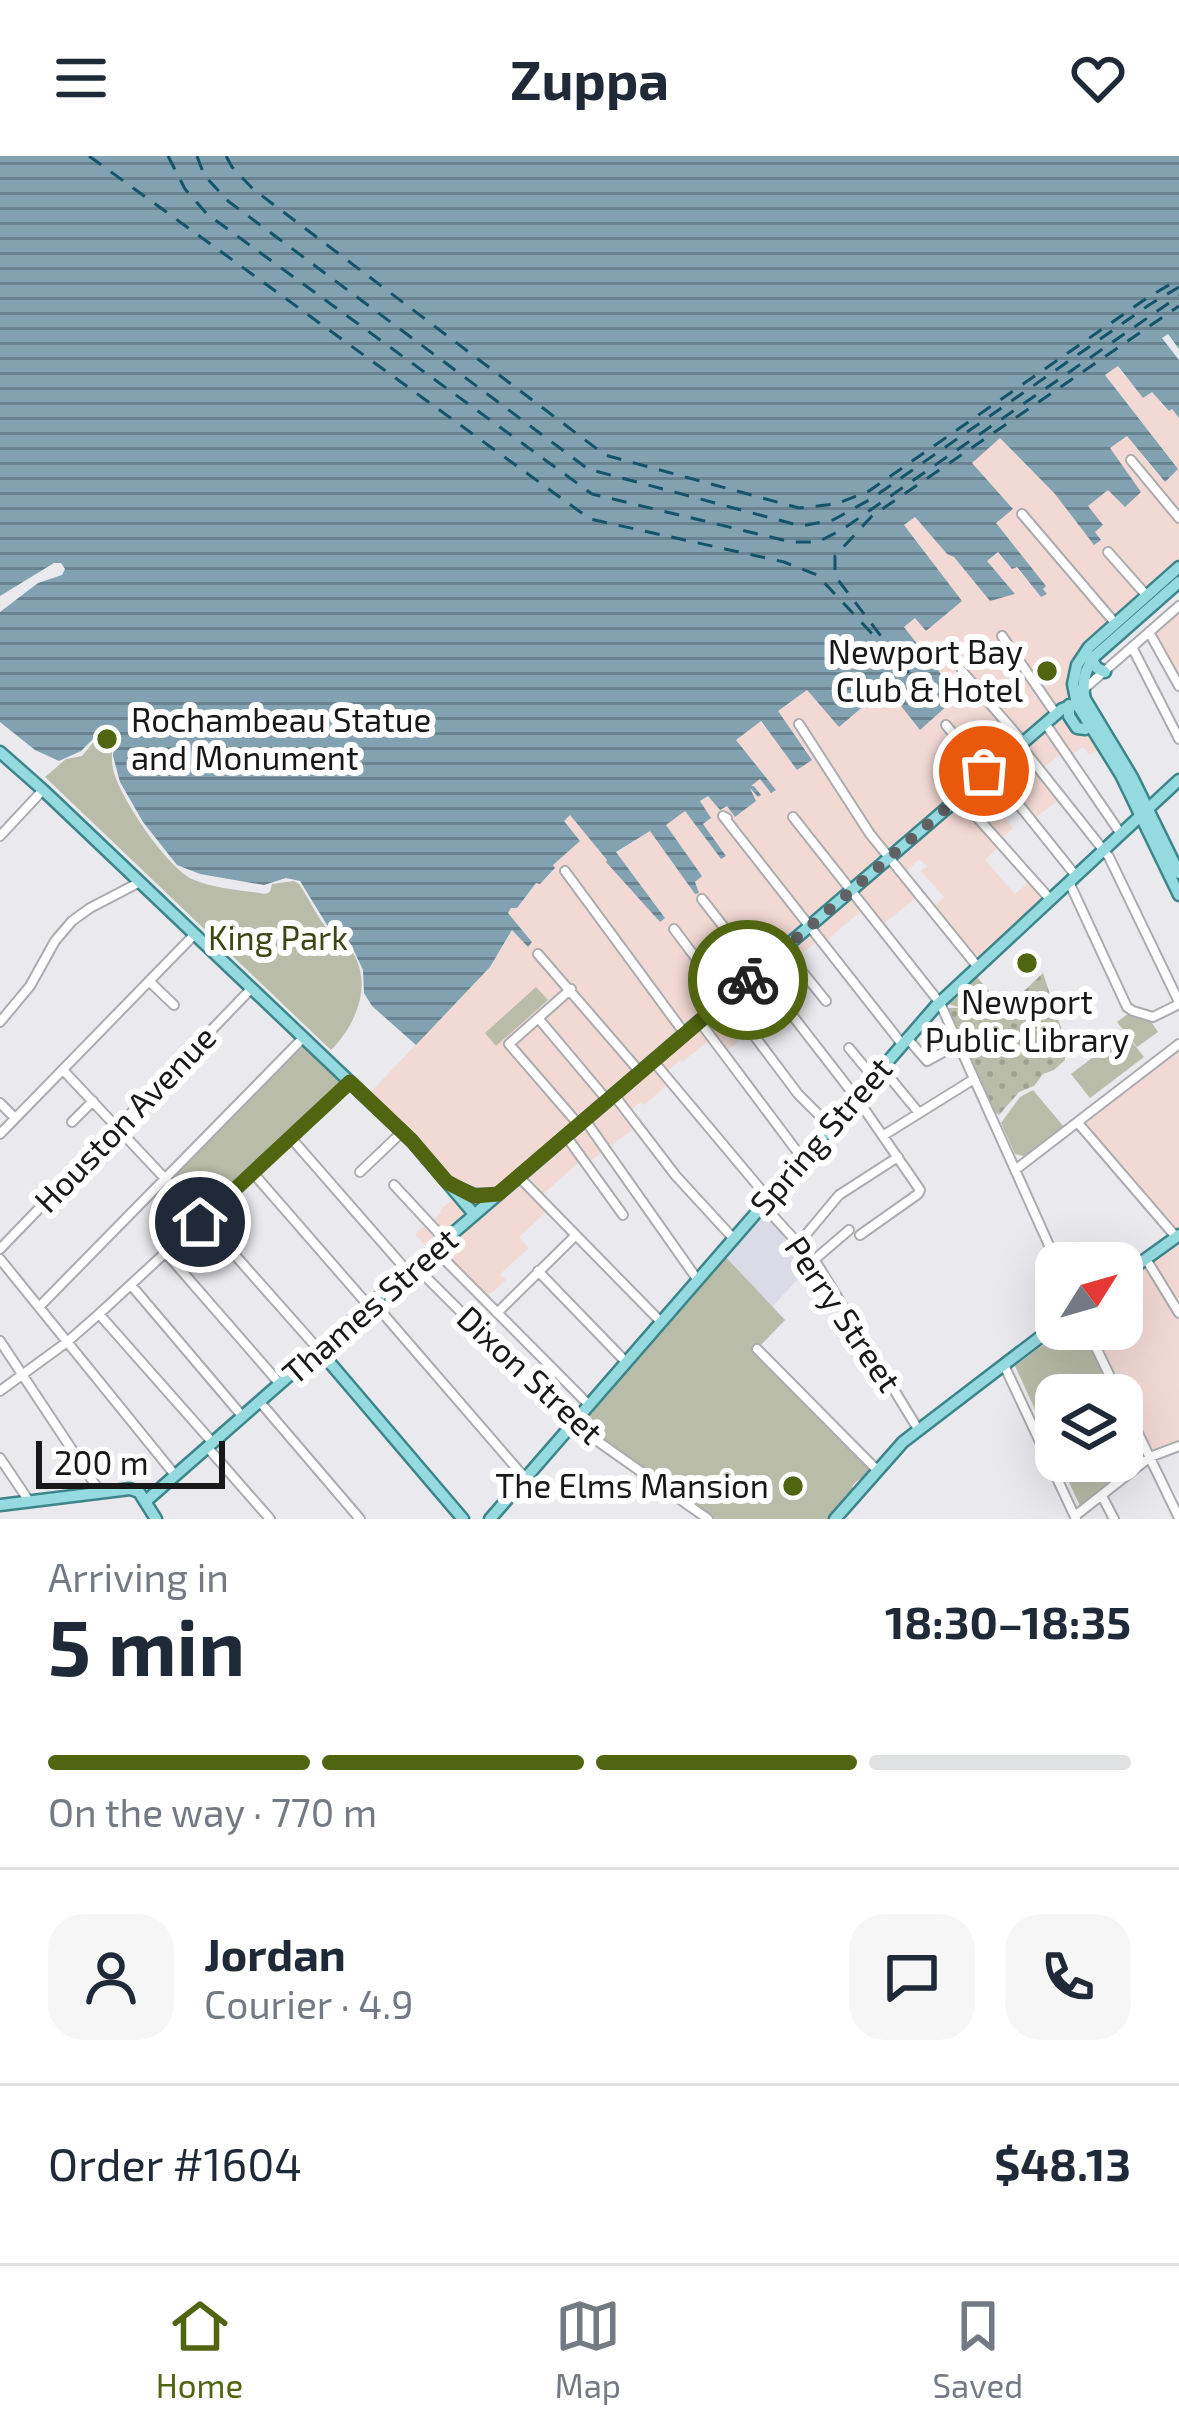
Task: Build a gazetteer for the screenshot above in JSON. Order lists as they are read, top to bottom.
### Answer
{
  "streets": {
    "main road": ["Spring Street", "Thames Street"],
    "street": ["Houston Avenue", "Perry Street", "Dixon Street"]
  },
  "crossings": [
    ["Spring Street", "Perry Street"],
    ["Spring Street", "Dixon Street"],
    ["Thames Street", "Perry Street"],
    ["Thames Street", "Dixon Street"]
  ],
  "parks": ["King Park"],
  "places": [
    "Newport Bay Club & Hotel",
    "Rochambeau Statue and Monument",
    "Newport Public Library",
    "The Elms Mansion"
  ],
  "scale_bar": "200 m",
  "north": "top right",
  "page": {
    "header": "Zuppa",
    "scale": "200 m",
    "heading": ["5 min", "Arriving in", "18:30–18:35"],
    "panel": [
      "Jordan",
      "Courier · 4.9",
      "Order #1604",
      "$48.13"
    ],
    "bar": "On the way · 770 m",
    "tabs": ["Home", "Map", "Saved"]
  }
}
